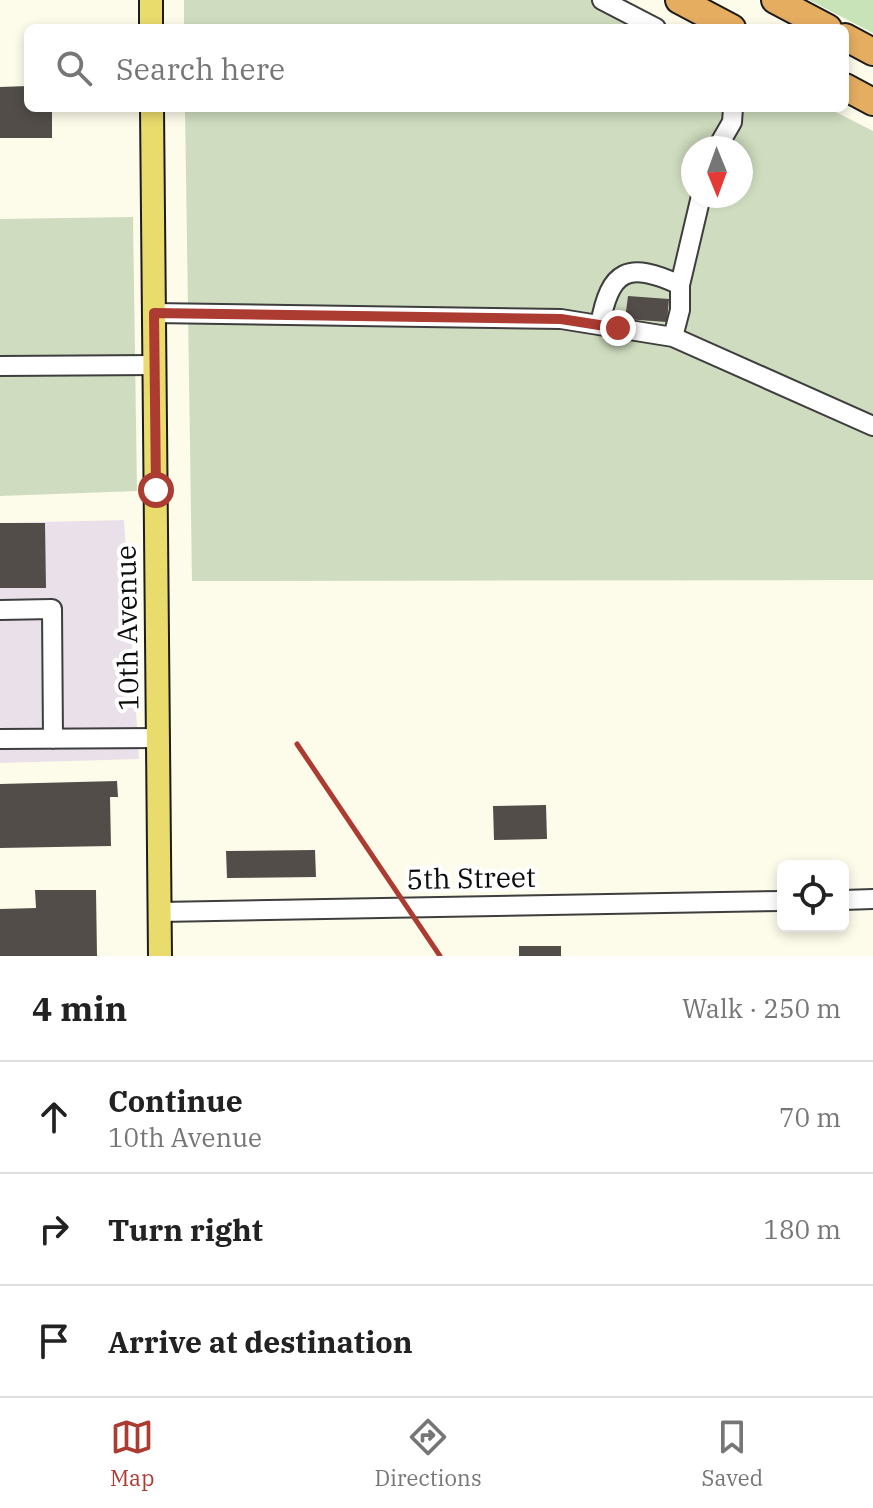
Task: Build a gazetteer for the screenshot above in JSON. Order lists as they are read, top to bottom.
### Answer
{
  "streets": {
    "main road": ["10th Avenue"],
    "street": ["5th Street"]
  },
  "crossings": [
    ["10th Avenue", "5th Street"]
  ],
  "north": "bottom",
  "page": {
    "search": "Search here",
    "heading": ["4 min", "Walk · 250 m"],
    "list": [
      ["Continue", "10th Avenue", "70 m"],
      ["Turn right", "180 m"],
      "Arrive at destination"
    ],
    "nav": ["Map", "Directions", "Saved"]
  }
}
